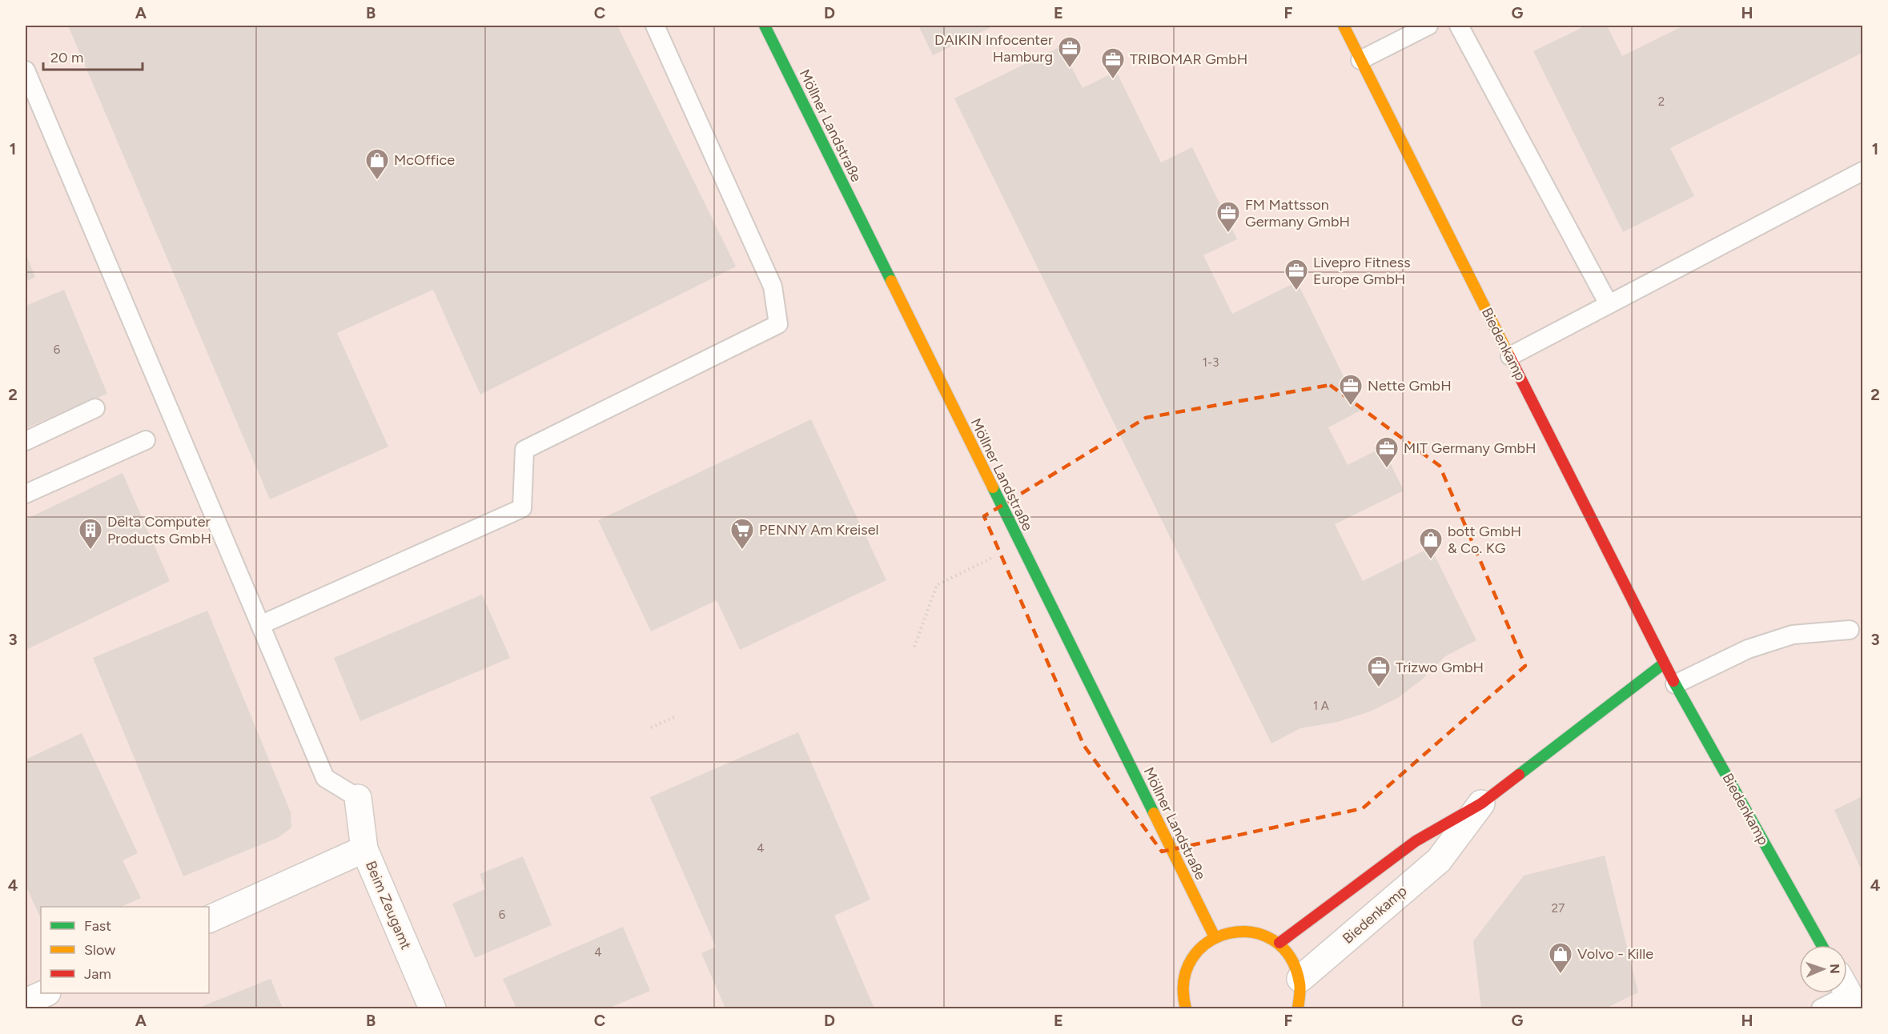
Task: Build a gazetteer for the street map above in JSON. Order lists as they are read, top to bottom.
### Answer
{
  "streets": {
    "street": ["Möllner Landstraße", "Biedenkamp", "Beim Zeugamt"]
  },
  "places": {
    "office": [
      "DAIKIN Infocenter Hamburg",
      "TRIBOMAR GmbH",
      "FM Mattsson Germany GmbH",
      "Livepro Fitness Europe GmbH",
      "Nette GmbH",
      "MIT Germany GmbH",
      "Trizwo GmbH"
    ],
    "shop": ["McOffice", "bott GmbH & Co. KG", "Volvo - Kille"],
    "building": ["Delta Computer Products GmbH"],
    "supermarket": ["PENNY Am Kreisel"]
  },
  "house_numbers": [
    "2",
    "6",
    "1-3",
    "1 A",
    "4",
    "27",
    "6",
    "4"
  ],
  "legend": ["Fast", "Slow", "Jam"],
  "scale_bar": "20 m",
  "north": "right",
  "grid": {
    "columns": [
      "A",
      "B",
      "C",
      "D",
      "E",
      "F",
      "G",
      "H"
    ],
    "rows": [
      "1",
      "2",
      "3",
      "4"
    ]
  }
}
